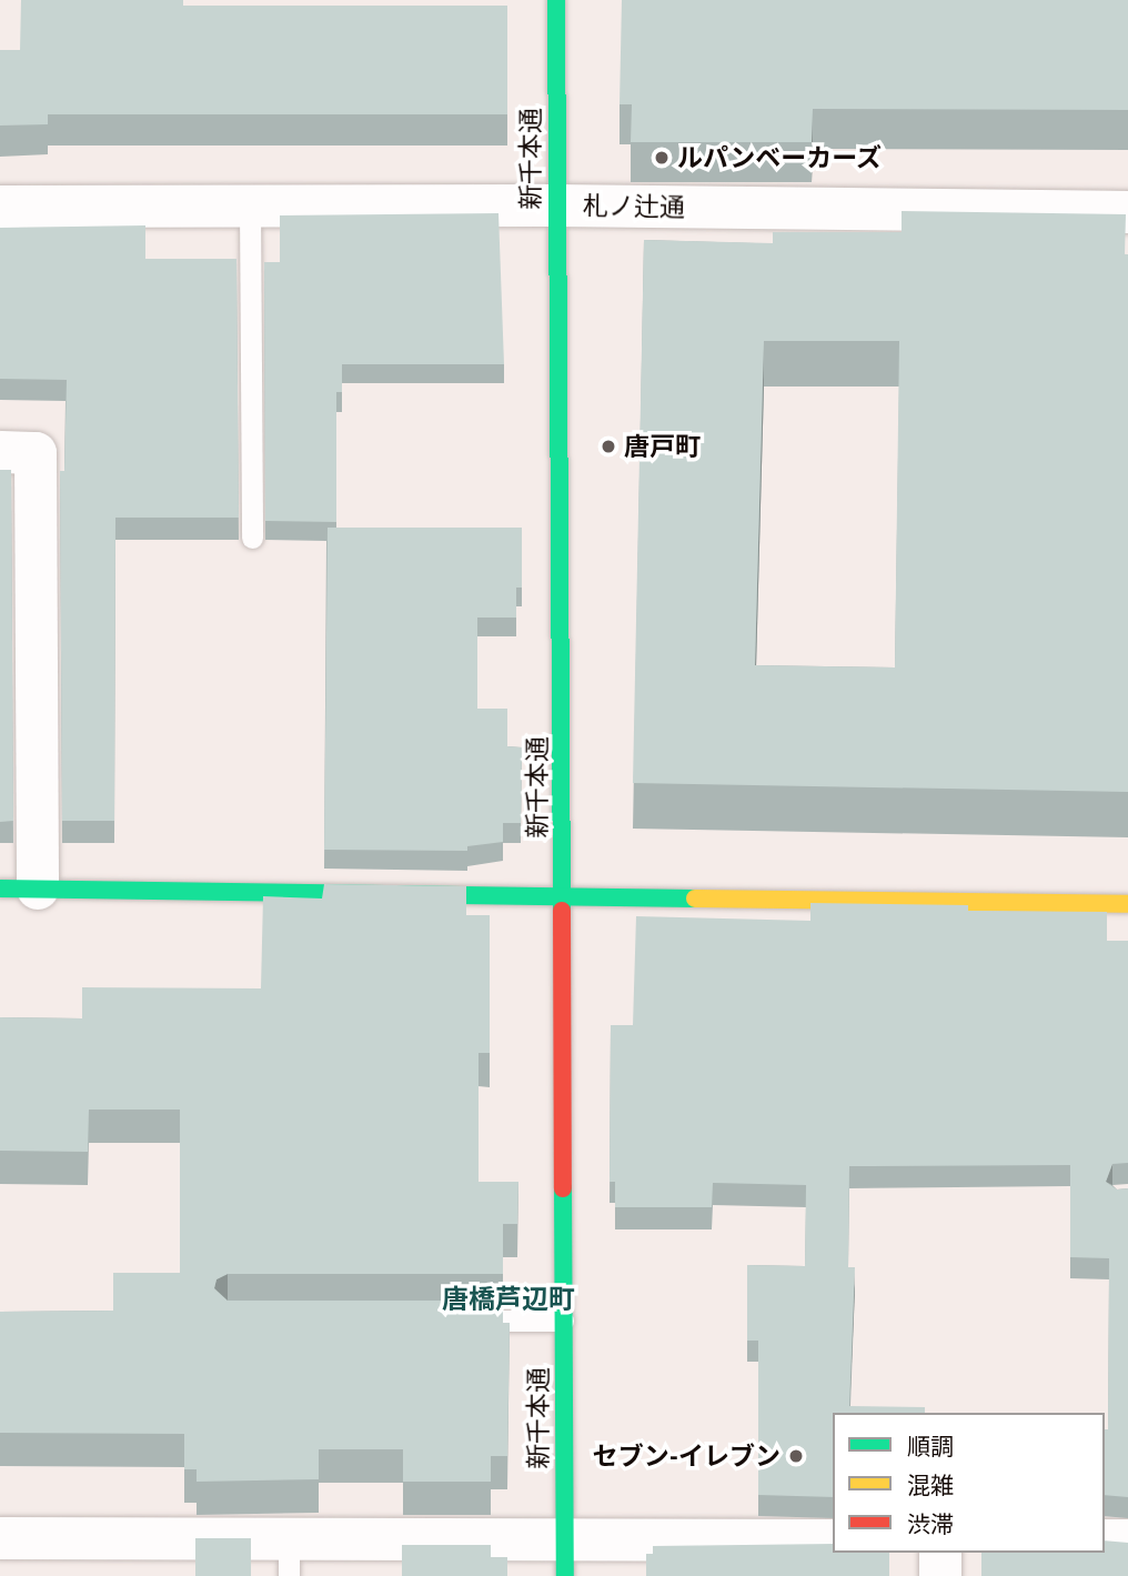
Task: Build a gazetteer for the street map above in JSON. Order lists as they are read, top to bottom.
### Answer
{
  "streets": {
    "street": ["新千本通", "札ノ辻通"]
  },
  "crossings": [
    ["新千本通", "札ノ辻通"]
  ],
  "districts": ["唐橋芦辺町"],
  "places": ["ルパンベーカーズ", "唐戸町", "セブン-イレブン"],
  "legend": ["順調", "混雑", "渋滞"]
}
